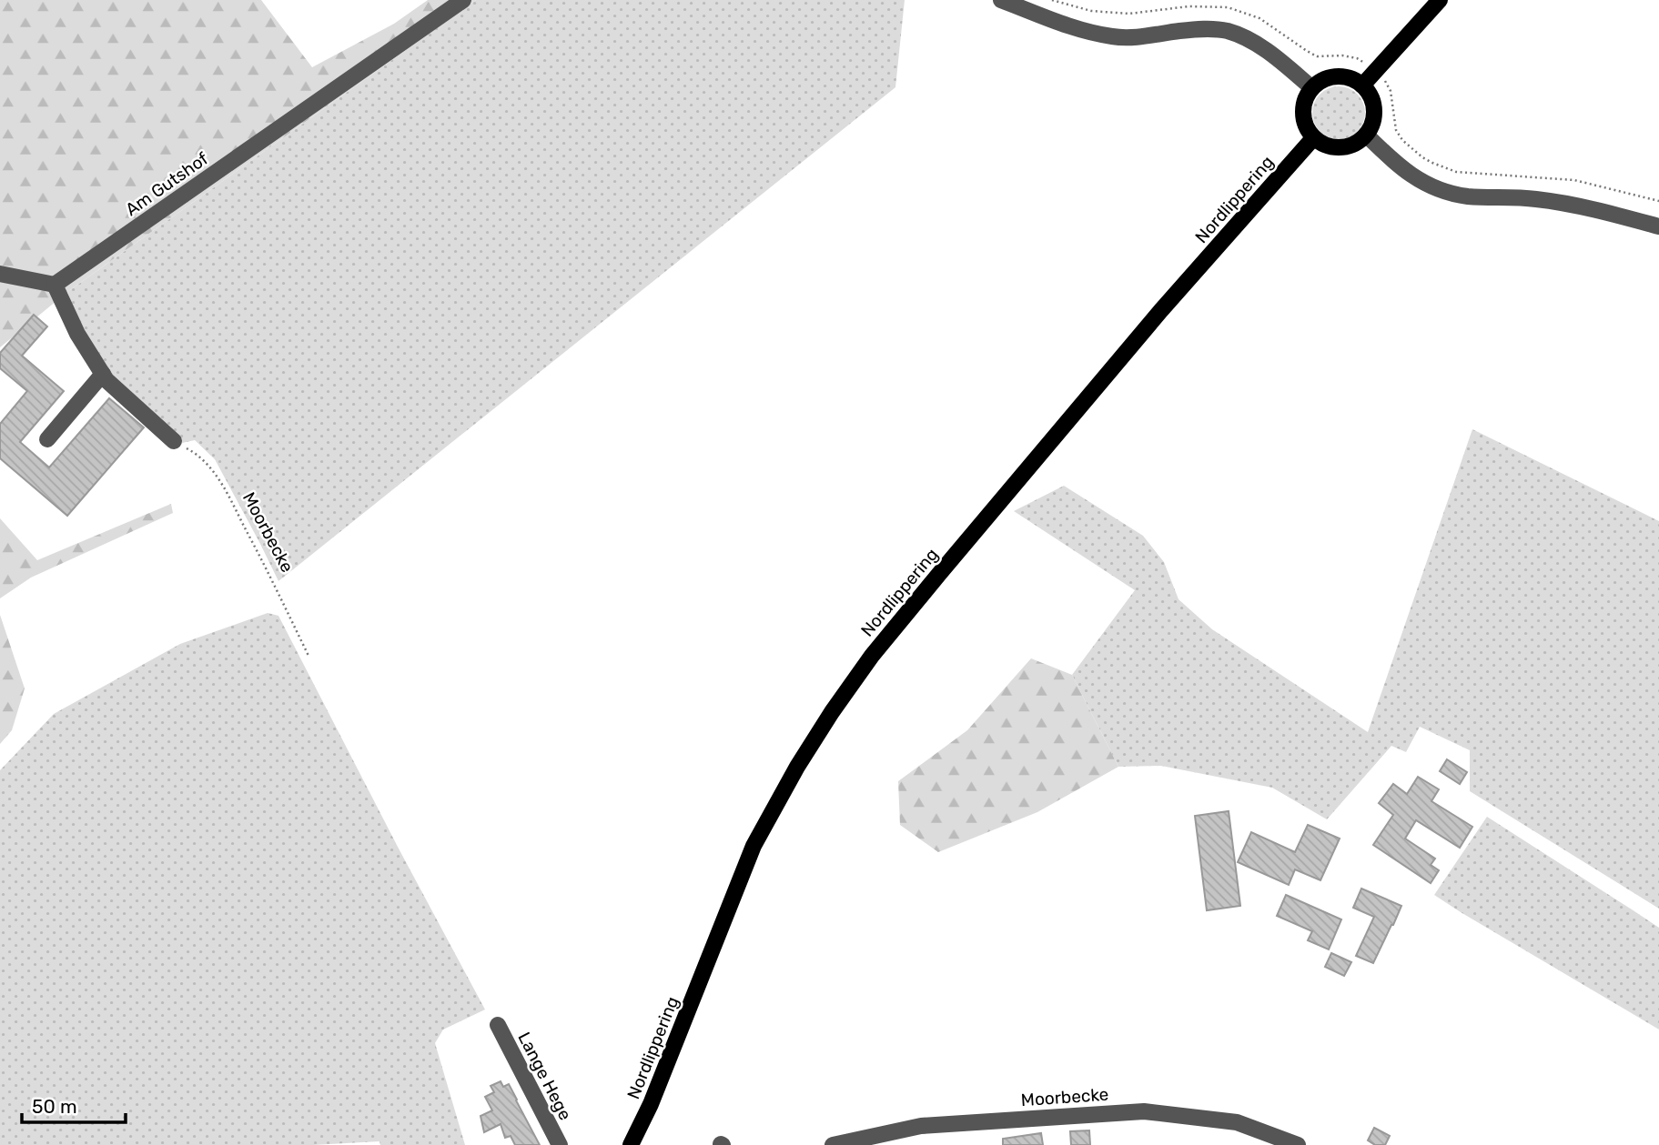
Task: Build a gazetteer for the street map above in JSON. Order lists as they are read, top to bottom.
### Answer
{
  "streets": {
    "main road": ["Nordlippering"],
    "street": ["Am Gutshof", "Moorbecke", "Lange Hege"]
  },
  "scale_bar": "50 m"
}
